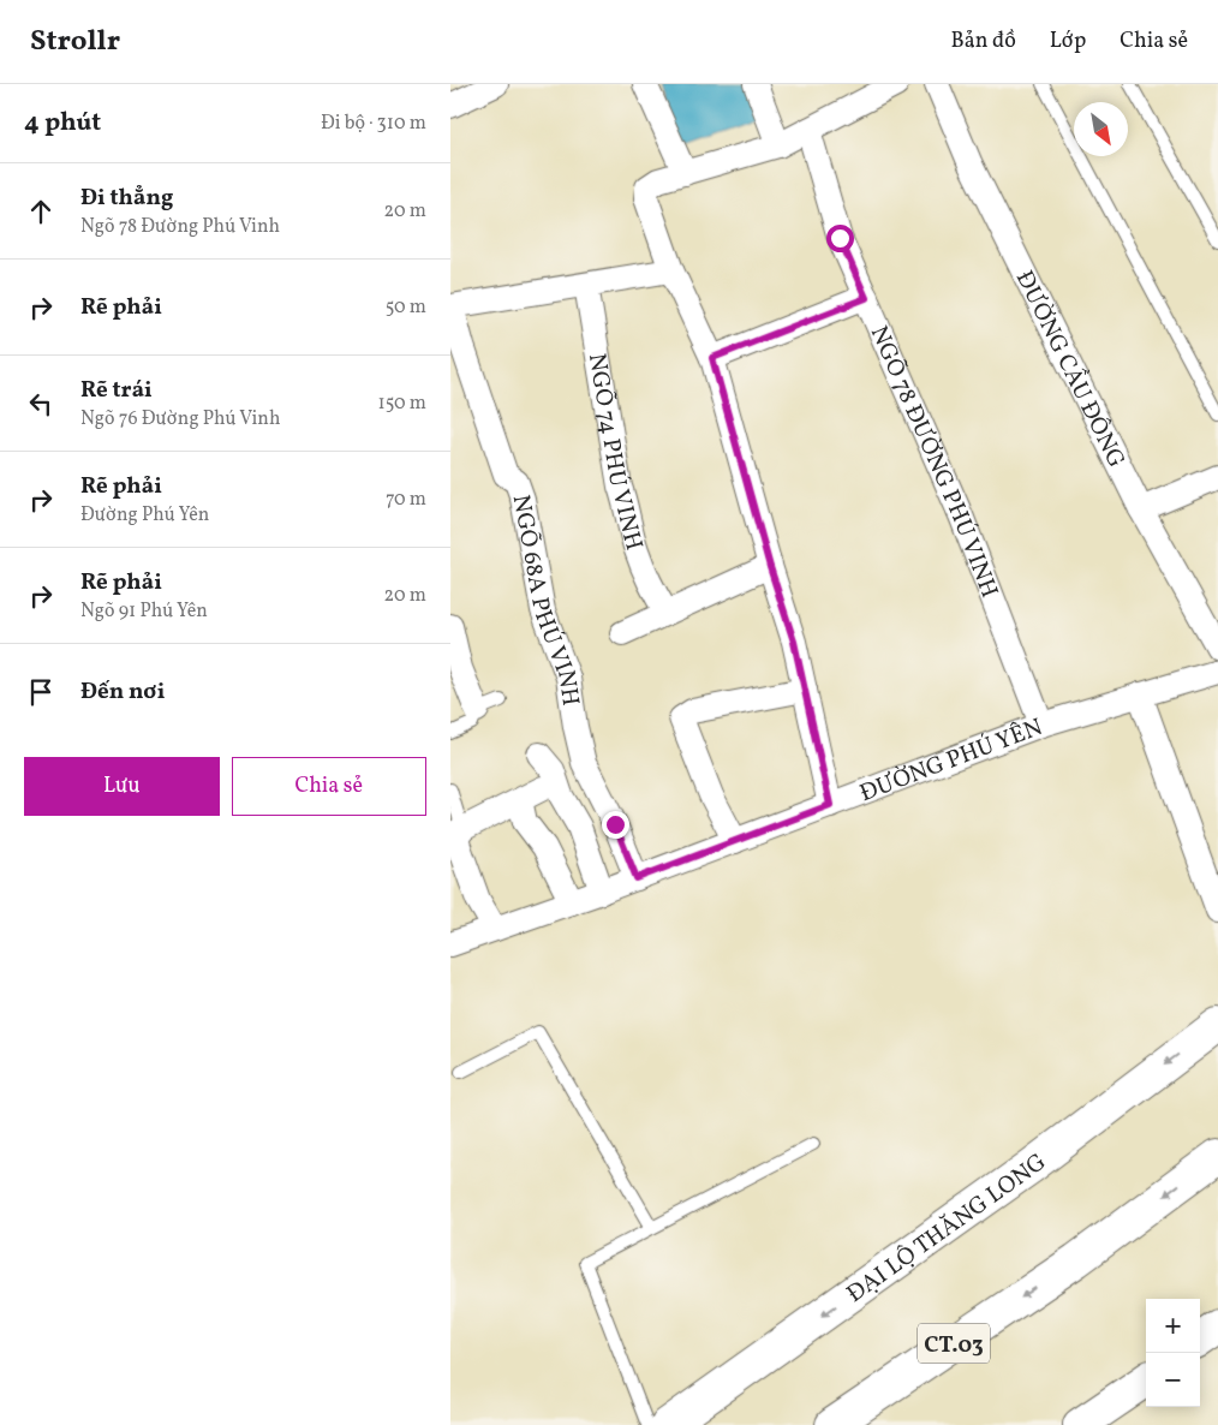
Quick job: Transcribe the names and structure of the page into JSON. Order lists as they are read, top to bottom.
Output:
{
  "streets": {
    "main road": ["ĐẠI LỘ THĂNG LONG", "CT.03"],
    "street": [
      "ĐƯỜNG CẦU ĐÔNG",
      "NGÕ 74 PHÚ VINH",
      "NGÕ 78 ĐƯỜNG PHÚ VINH",
      "NGÕ 68A PHÚ VINH",
      "ĐƯỜNG PHÚ YÊN"
    ]
  },
  "crossings": [
    ["NGÕ 78 ĐƯỜNG PHÚ VINH", "ĐƯỜNG PHÚ YÊN"],
    ["NGÕ 68A PHÚ VINH", "ĐƯỜNG PHÚ YÊN"]
  ],
  "north": "bottom right",
  "page": {
    "header": "Strollr",
    "nav": ["Bản đồ", "Lớp", "Chia sẻ"],
    "heading": ["4 phút", "Đi bộ · 310 m"],
    "list": [
      ["Đi thẳng", "Ngõ 78 Đường Phú Vinh", "20 m"],
      ["Rẽ phải", "50 m"],
      ["Rẽ trái", "Ngõ 76 Đường Phú Vinh", "150 m"],
      ["Rẽ phải", "Đường Phú Yên", "70 m"],
      ["Rẽ phải", "Ngõ 91 Phú Yên", "20 m"],
      "Đến nơi"
    ],
    "buttons": ["Lưu", "Chia sẻ"],
    "map_buttons": ["+", "−"]
  }
}
